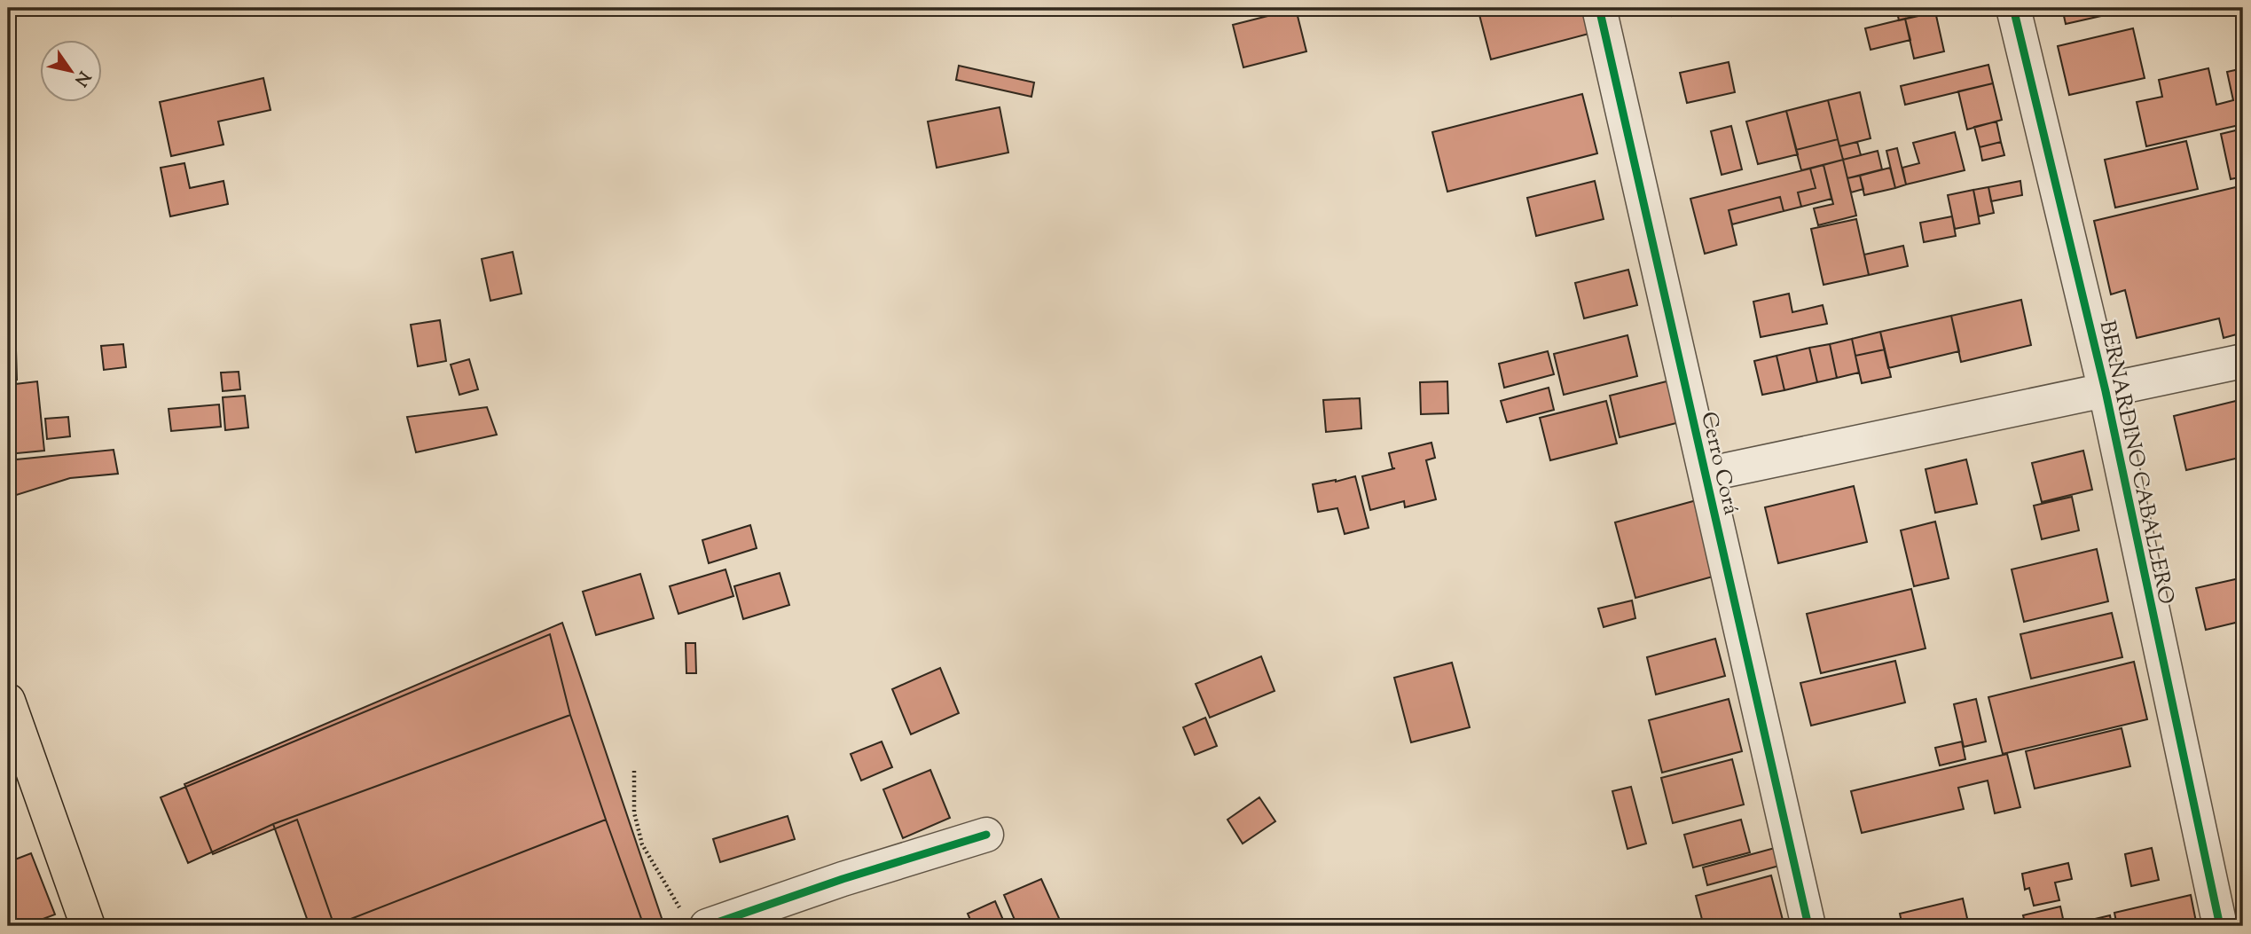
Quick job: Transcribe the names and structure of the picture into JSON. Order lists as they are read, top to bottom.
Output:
{
  "streets": {
    "street": ["BERNARDINO CABALLERO", "Cerro Corá"]
  },
  "north": "bottom right"
}
